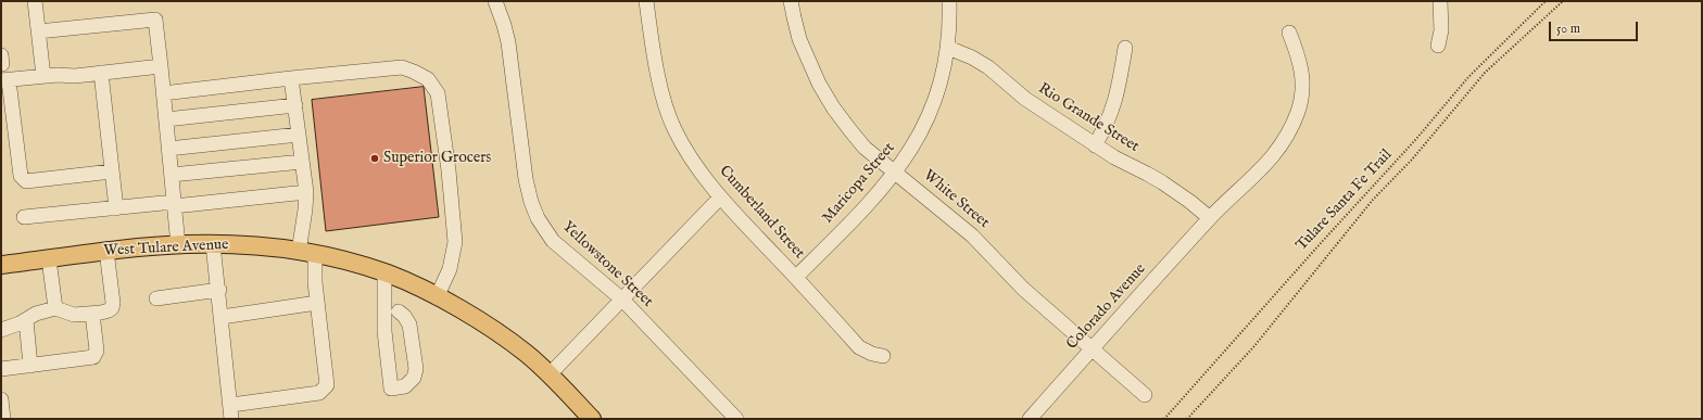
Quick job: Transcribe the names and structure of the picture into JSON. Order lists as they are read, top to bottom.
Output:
{
  "streets": {
    "main road": ["West Tulare Avenue"],
    "street": [
      "Rio Grande Street",
      "Maricopa Street",
      "White Street",
      "Cumberland Street",
      "Yellowstone Street",
      "Colorado Avenue"
    ],
    "path": ["Tulare Santa Fe Trail"]
  },
  "crossings": [
    ["Rio Grande Street", "Maricopa Street"],
    ["Rio Grande Street", "Colorado Avenue"],
    ["Maricopa Street", "White Street"],
    ["Maricopa Street", "Cumberland Street"],
    ["White Street", "Colorado Avenue"]
  ],
  "places": ["Superior Grocers"],
  "scale_bar": "50 m"
}
